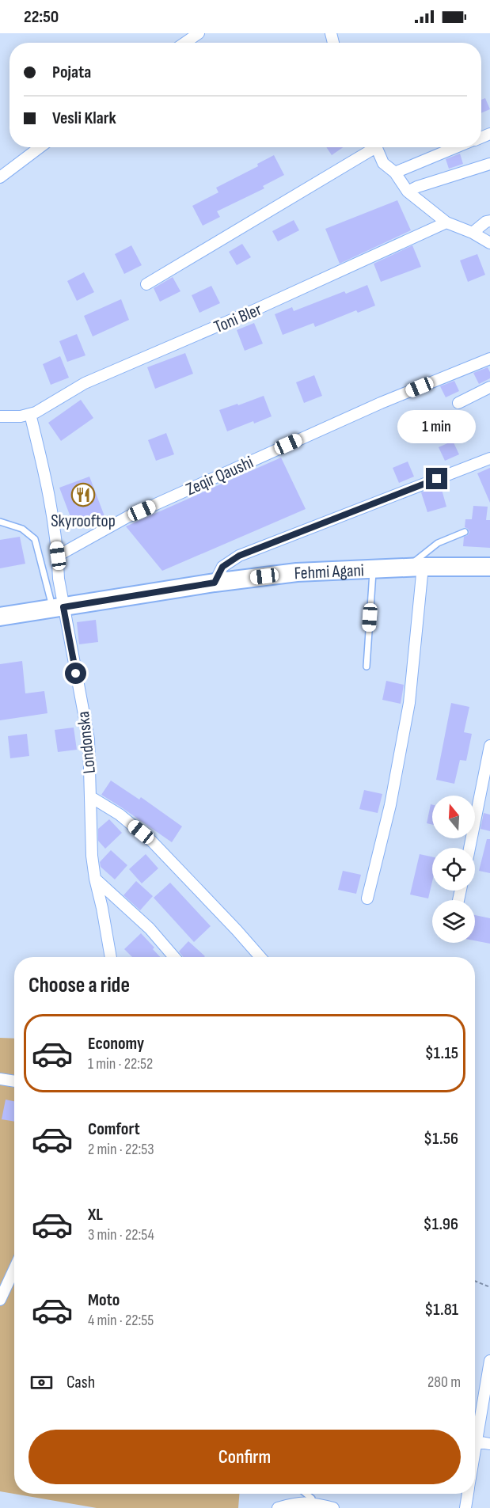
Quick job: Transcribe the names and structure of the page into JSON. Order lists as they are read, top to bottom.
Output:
{
  "streets": {
    "main road": ["Fehmi Agani"],
    "street": ["Toni Bler", "Zeqir Qaushi", "Londonska"]
  },
  "crossings": [
    ["Fehmi Agani", "Londonska"]
  ],
  "places": {
    "restaurant": ["Skyrooftop"]
  },
  "north": "top",
  "page": {
    "status": "22:50",
    "banner": ["Pojata", "Vesli Klark"],
    "bubble": "1 min",
    "heading": "Choose a ride",
    "list": [
      {
        "name": "Economy",
        "note": "1 min · 22:52",
        "value": "$1.15"
      },
      {
        "name": "Comfort",
        "note": "2 min · 22:53",
        "value": "$1.56"
      },
      {
        "name": "XL",
        "note": "3 min · 22:54",
        "value": "$1.96"
      },
      {
        "name": "Moto",
        "note": "4 min · 22:55",
        "value": "$1.81"
      }
    ],
    "pay": ["Cash", "280 m"],
    "buttons": "Confirm"
  }
}
